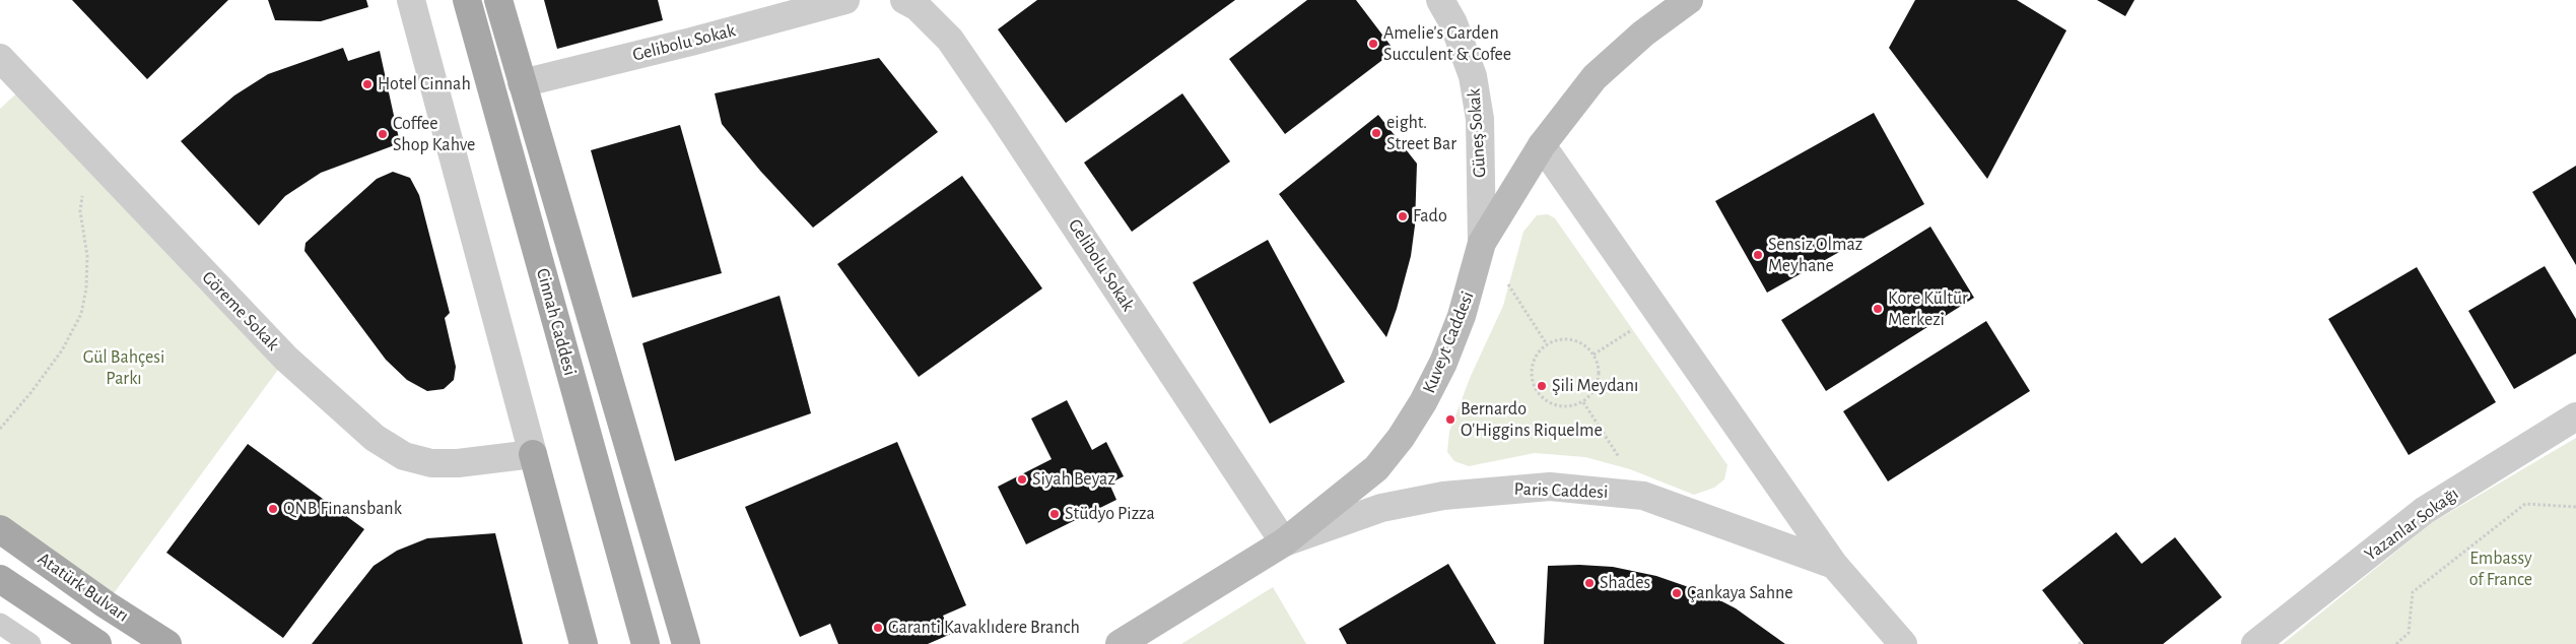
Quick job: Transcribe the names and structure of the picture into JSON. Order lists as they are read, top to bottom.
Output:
{
  "streets": {
    "main road": ["Cinnah Caddesi", "Kuveyt Caddesi", "Atatürk Bulvarı"],
    "street": [
      "Gelibolu Sokak",
      "Güneş Sokak",
      "Göreme Sokak",
      "Paris Caddesi",
      "Yazanlar Sokağı"
    ]
  },
  "crossings": [
    ["Gelibolu Sokak", "Kuveyt Caddesi"],
    ["Gelibolu Sokak", "Paris Caddesi"],
    ["Güneş Sokak", "Kuveyt Caddesi"],
    ["Kuveyt Caddesi", "Paris Caddesi"]
  ],
  "parks": ["Gül Bahçesi Parkı", "Embassy of France"],
  "places": [
    "Amelie's Garden Succulent & Cofee",
    "Hotel Cinnah",
    "eight. Street Bar",
    "Coffee Shop Kahve",
    "Fado",
    "Sensiz Olmaz Meyhane",
    "Kore Kültür Merkezi",
    "Şili Meydanı",
    "Bernardo O'Higgins Riquelme",
    "Siyah Beyaz",
    "QNB Finansbank",
    "Stüdyo Pizza",
    "Shades",
    "Çankaya Sahne",
    "Garanti Kavaklıdere Branch"
  ]
}
